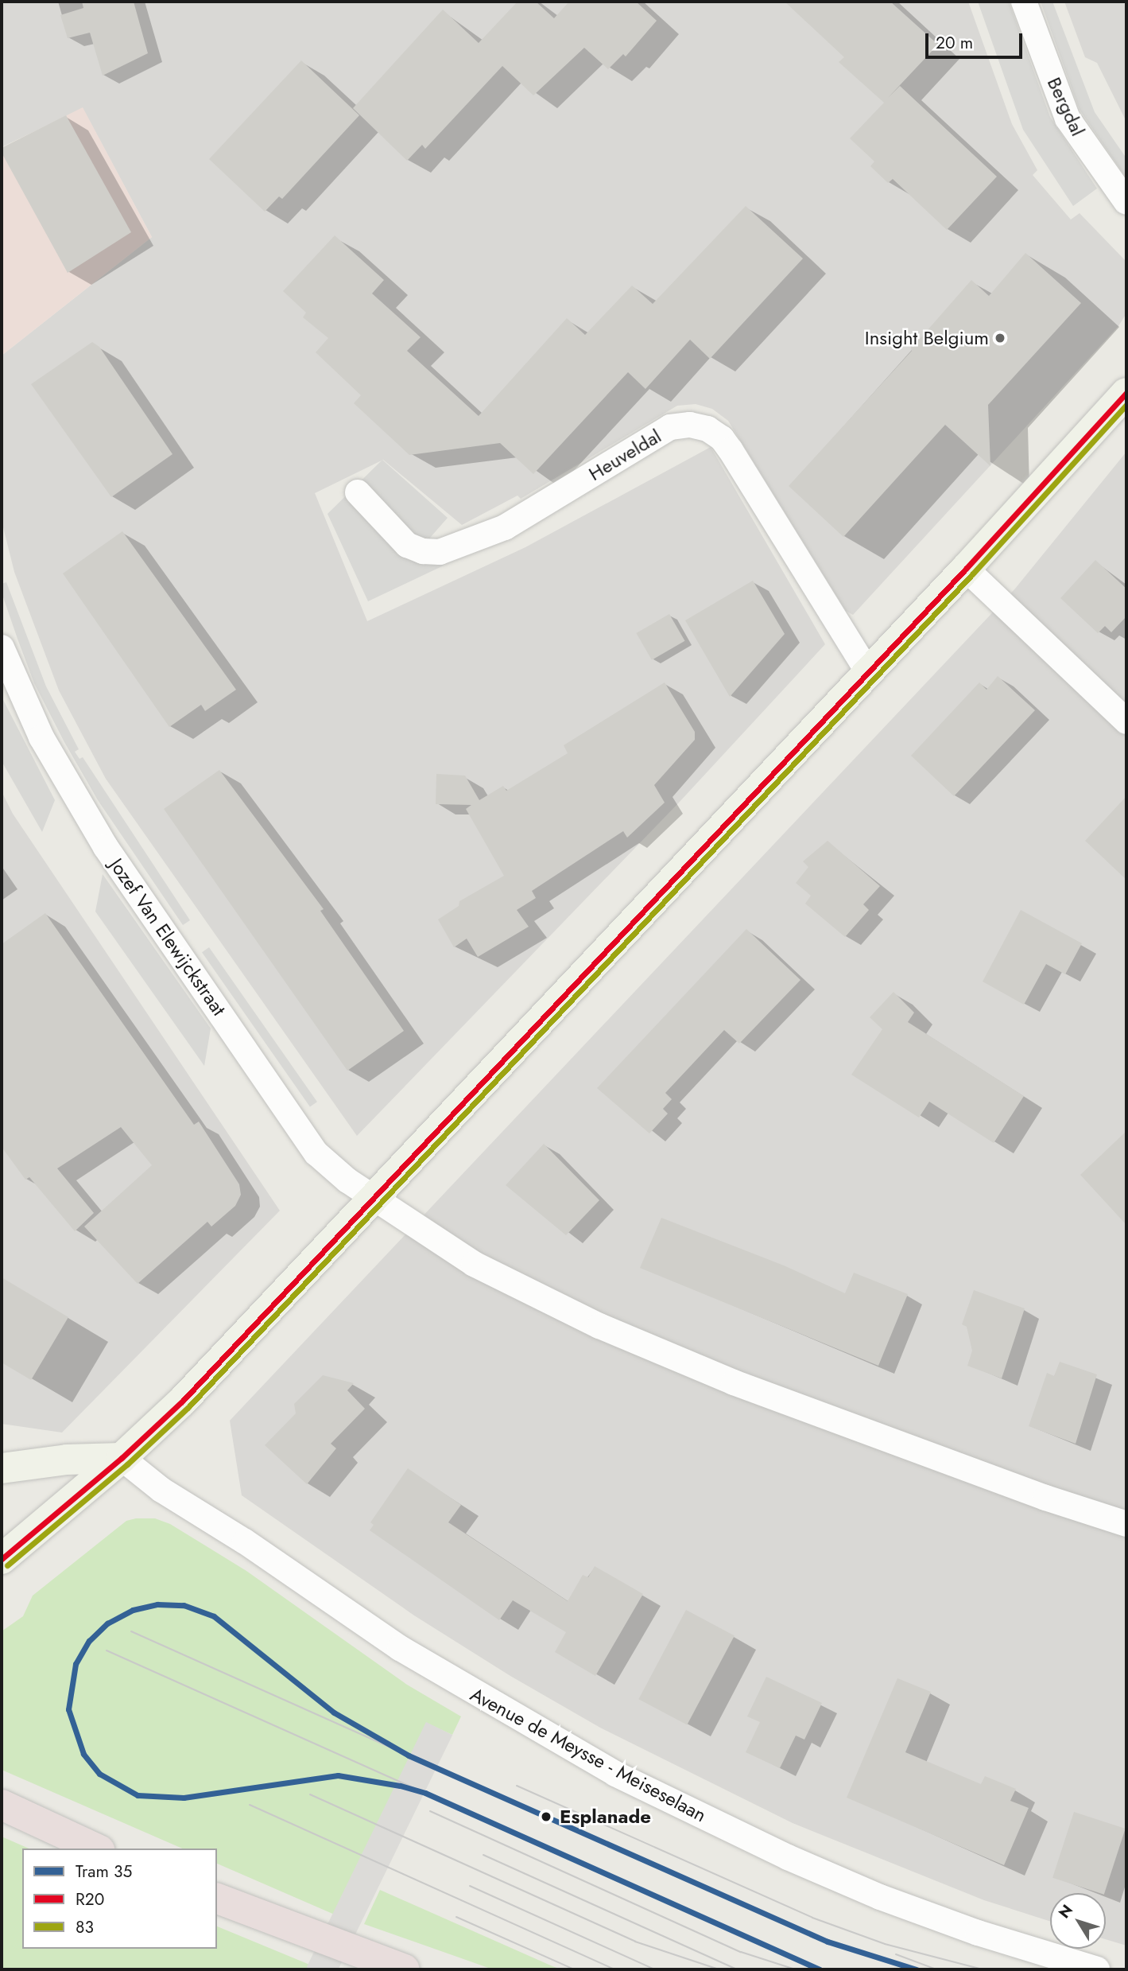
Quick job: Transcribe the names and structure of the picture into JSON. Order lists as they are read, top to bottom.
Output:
{
  "streets": {
    "street": [
      "Bergdal",
      "Heuveldal",
      "Jozef Van Elewijckstraat",
      "Avenue de Meysse - Meiseselaan"
    ]
  },
  "places": ["Insight Belgium", "Esplanade"],
  "lines": ["transit line R20", "transit line 83", "tram line 35"],
  "legend": ["Tram 35", "R20", "83"],
  "scale_bar": "20 m",
  "north": "top left"
}
